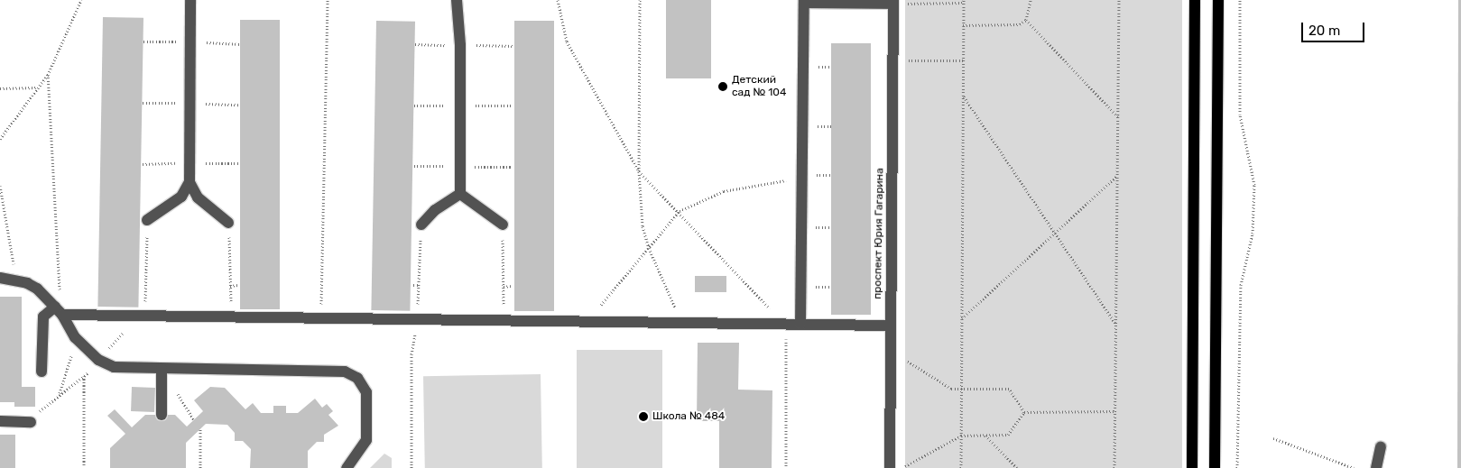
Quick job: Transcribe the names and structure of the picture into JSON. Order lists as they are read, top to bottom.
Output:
{
  "streets": {
    "street": ["проспект Юрия Гагарина"]
  },
  "places": ["Детский сад № 104", "Школа № 484"],
  "scale_bar": "20 m"
}
